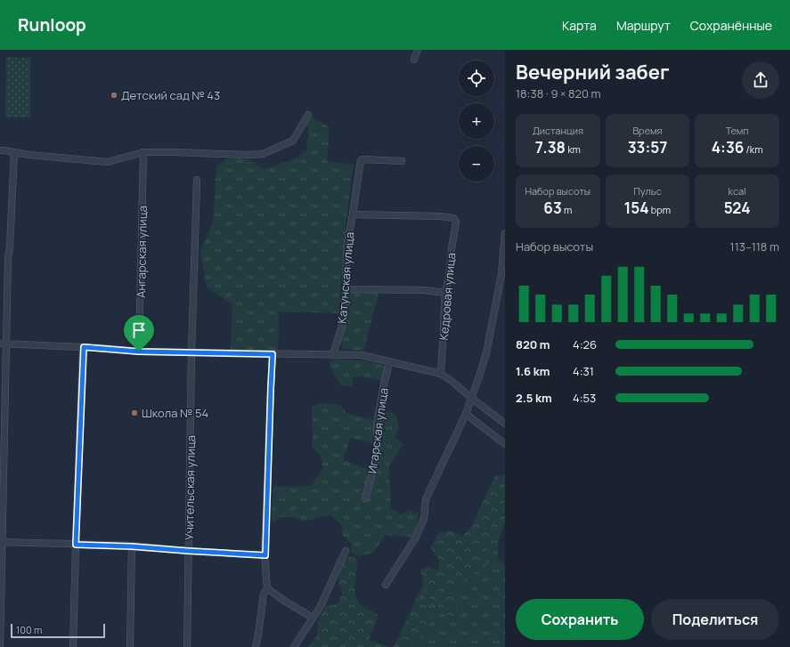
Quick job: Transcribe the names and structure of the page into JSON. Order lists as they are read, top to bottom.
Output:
{
  "streets": {
    "street": [
      "Ангарская улица",
      "Катунская улица",
      "Кедровая улица",
      "Игарская улица",
      "Учительская улица"
    ]
  },
  "crossings": [
    ["Катунская улица", "Кедровая улица"]
  ],
  "places": ["Детский сад № 43", "Школа № 54"],
  "scale_bar": "100 m",
  "page": {
    "header": "Runloop",
    "nav": ["Карта", "Маршрут", "Сохранённые"],
    "heading": ["Вечерний забег", "18:38 · 9 × 820 m"],
    "map_buttons": ["+", "−"],
    "stats": [
      ["Дистанция", "7.38 km"],
      ["Время", "33:57"],
      ["Темп", "4:36 /km"],
      ["Набор высоты", "63 m"],
      ["Пульс", "154 bpm"],
      ["kcal", "524"]
    ],
    "chart": ["Набор высоты", "113–118 m"],
    "list": [
      {
        "name": "820 m",
        "note": "4:26"
      },
      {
        "name": "1.6 km",
        "note": "4:31"
      },
      {
        "name": "2.5 km",
        "note": "4:53"
      }
    ],
    "buttons": ["Сохранить", "Поделиться"],
    "scale": "100 m"
  }
}
